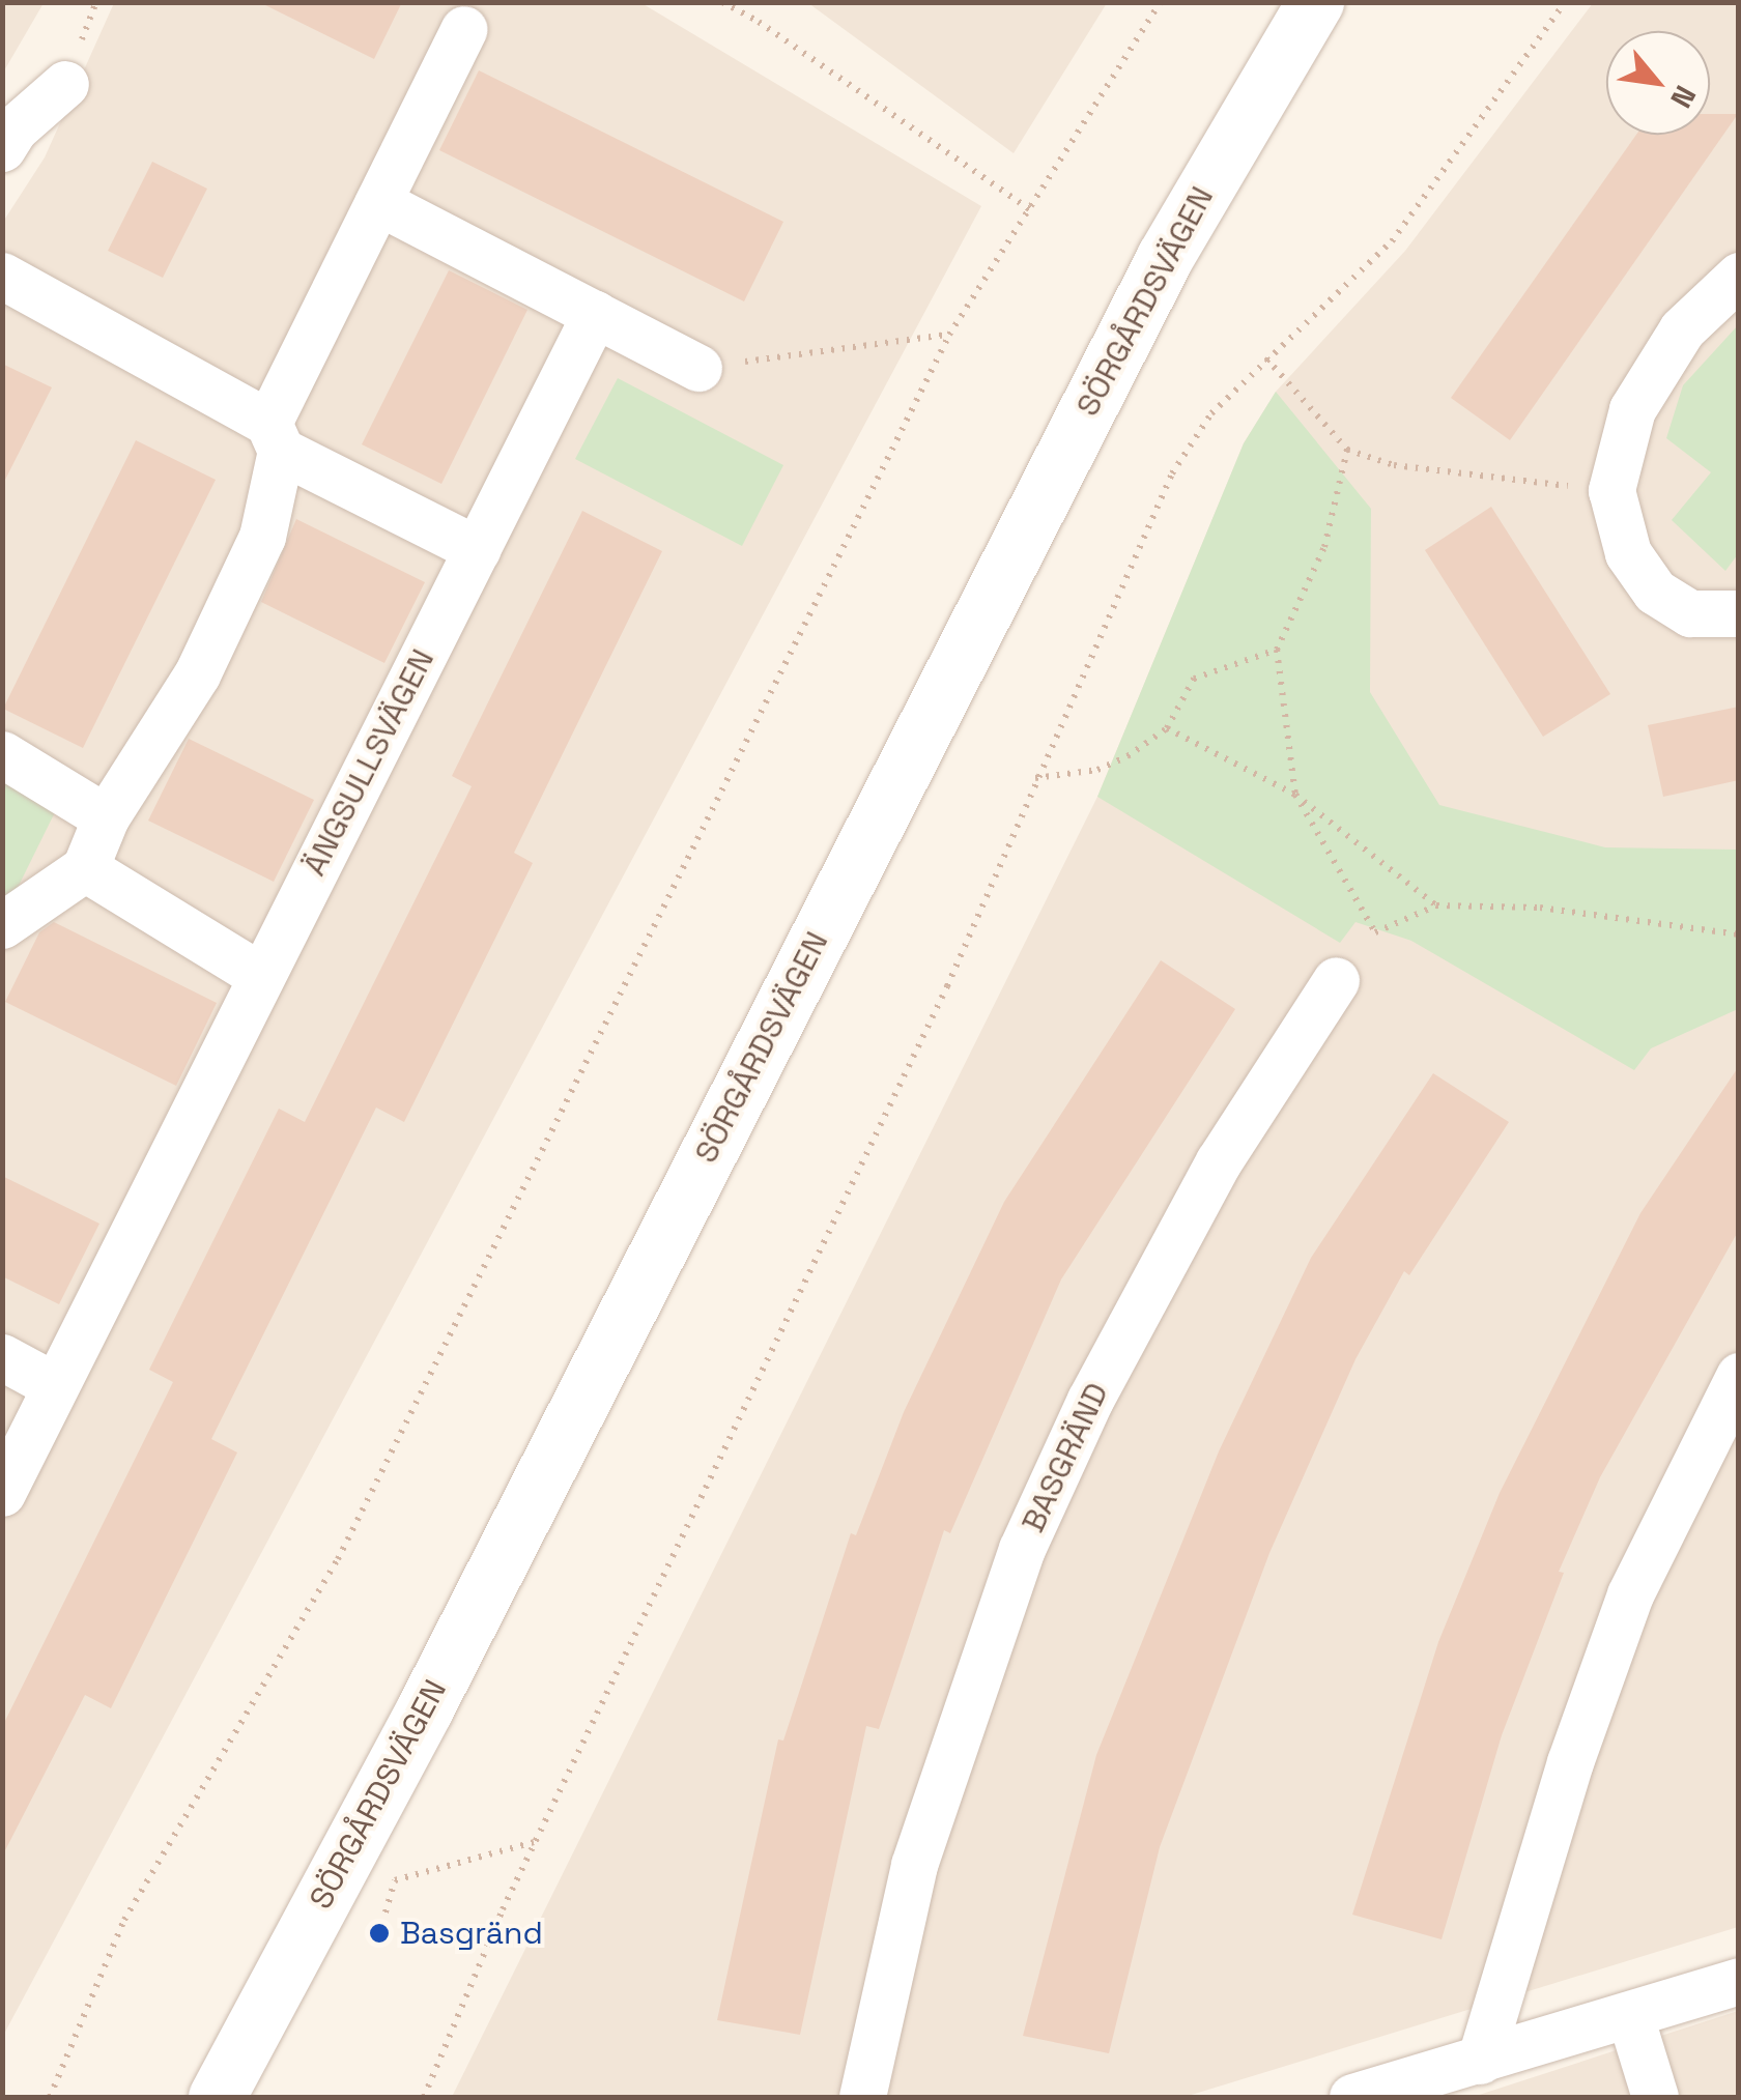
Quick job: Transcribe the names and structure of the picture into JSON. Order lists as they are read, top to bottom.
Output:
{
  "streets": {
    "street": ["SÖRGÅRDSVÄGEN", "ÄNGSULLSVÄGEN", "BASGRÄND"]
  },
  "places": ["Basgränd"],
  "north": "bottom right"
}
